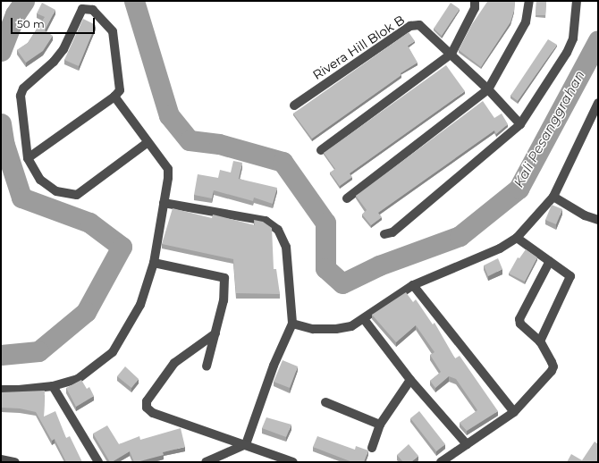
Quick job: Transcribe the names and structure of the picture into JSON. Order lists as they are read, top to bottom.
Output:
{
  "streets": {
    "street": ["Rivera Hill Blok B"]
  },
  "water": ["Kali Pesanggrahan"],
  "scale_bar": "50 m"
}
